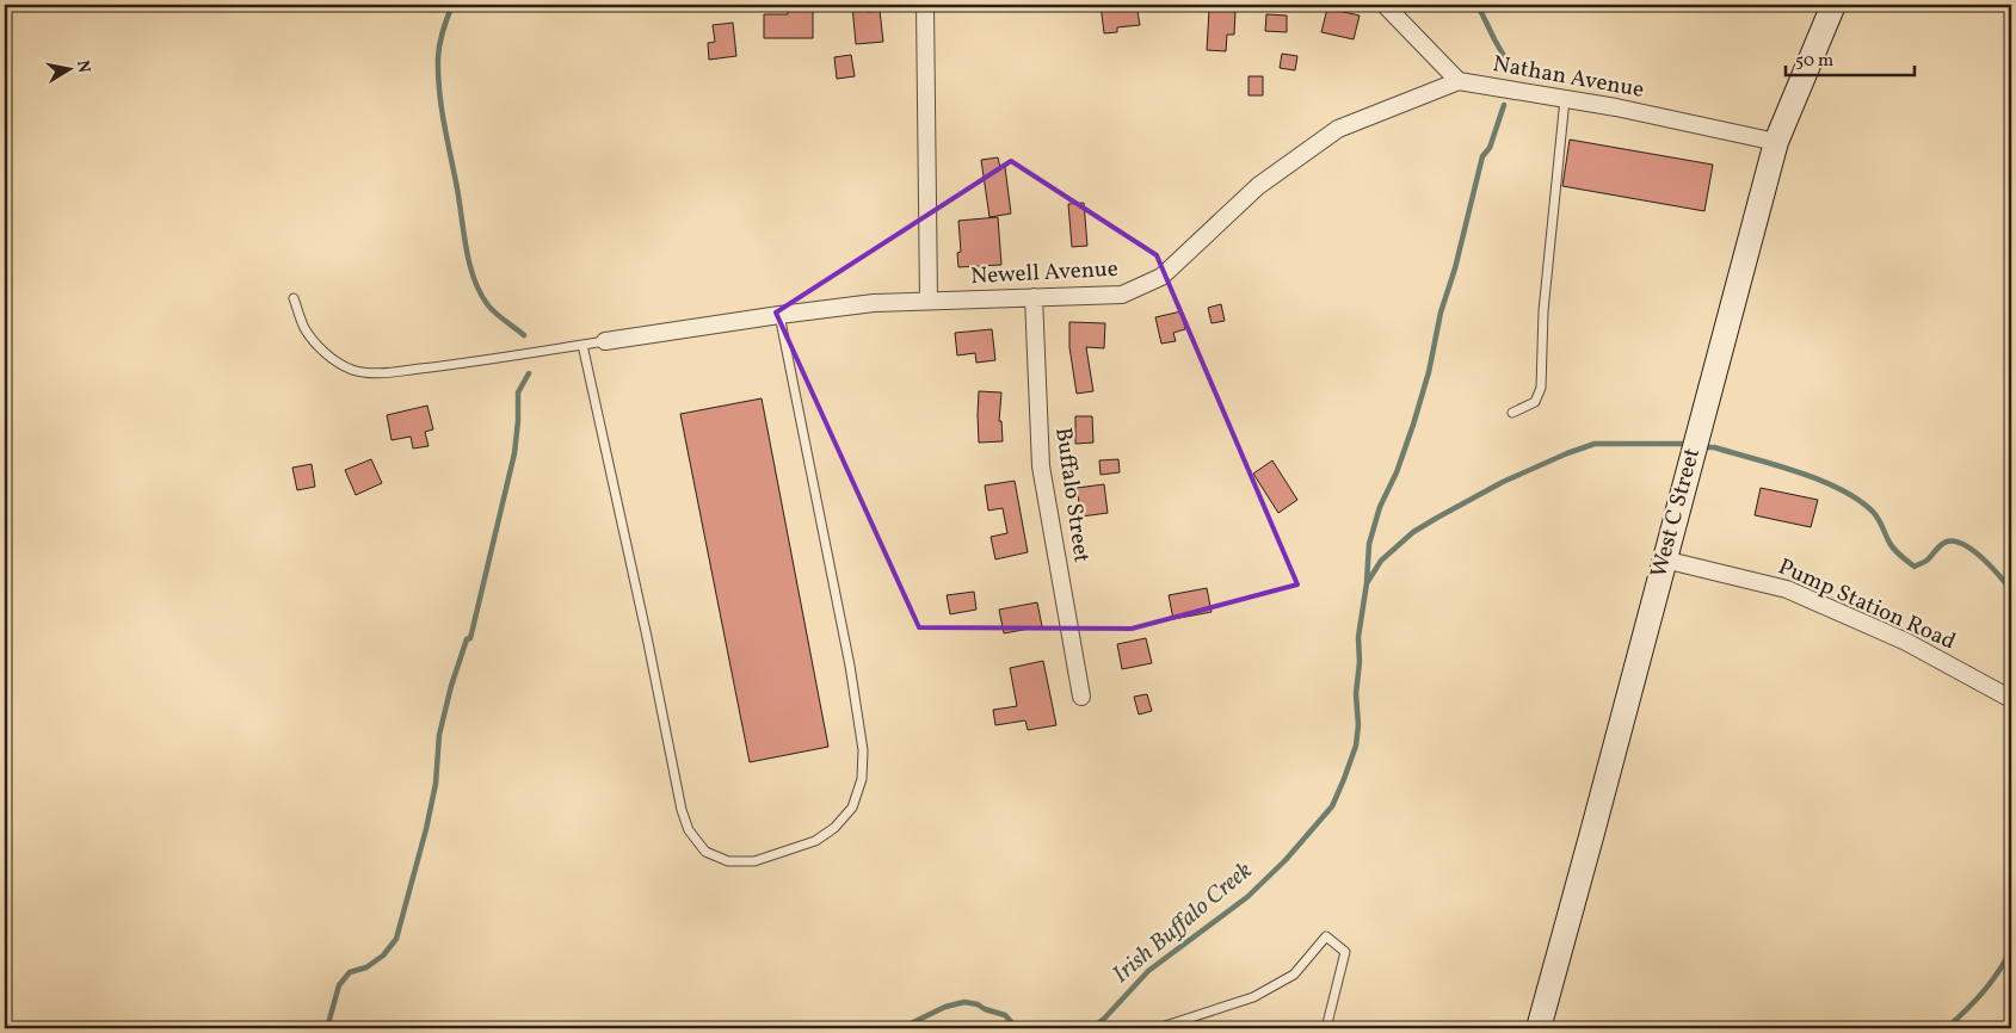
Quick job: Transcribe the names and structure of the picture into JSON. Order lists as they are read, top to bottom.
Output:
{
  "streets": {
    "main road": ["West C Street"],
    "street": [
      "Nathan Avenue",
      "Newell Avenue",
      "Buffalo Street",
      "Pump Station Road"
    ]
  },
  "crossings": [
    ["Nathan Avenue", "Newell Avenue"],
    ["Nathan Avenue", "West C Street"],
    ["Newell Avenue", "Buffalo Street"],
    ["West C Street", "Pump Station Road"]
  ],
  "water": ["Irish Buffalo Creek"],
  "scale_bar": "50 m",
  "north": "right"
}
